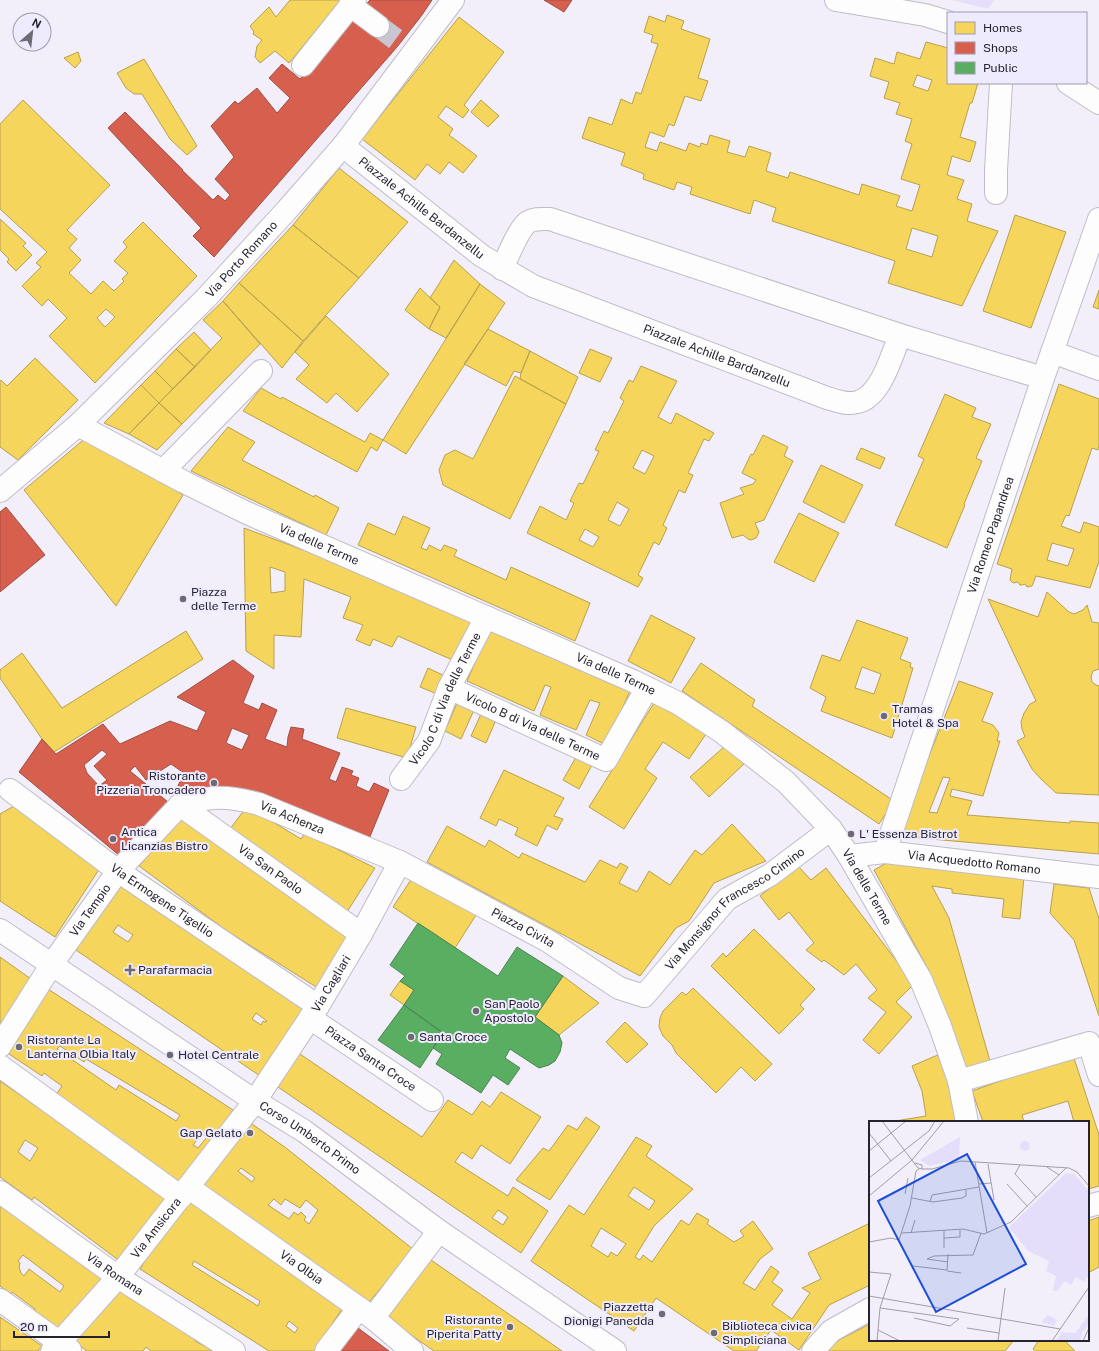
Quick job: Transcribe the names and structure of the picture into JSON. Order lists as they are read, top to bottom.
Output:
{
  "streets": {
    "street": [
      "Piazzale Achille Bardanzellu",
      "Via Porto Romano",
      "Via Romeo Papandrea",
      "Via delle Terme",
      "Vicolo C di Via delle Terme",
      "Vicolo B di Via delle Terme",
      "Via Achenza",
      "Via Acquedotto Romano",
      "Via San Paolo",
      "Via Ermogene Tigellio",
      "Via Tempio",
      "Via Monsignor Francesco Cimino",
      "Piazza Civita",
      "Via Cagliari",
      "Piazza Santa Croce",
      "Corso Umberto Primo",
      "Via Amsicora",
      "Via Olbia",
      "Via Romana"
    ]
  },
  "crossings": [
    ["Piazzale Achille Bardanzellu", "Via Porto Romano"],
    ["Via Porto Romano", "Via delle Terme"],
    ["Via Romeo Papandrea", "Via Acquedotto Romano"],
    ["Via delle Terme", "Vicolo C di Via delle Terme"],
    ["Via delle Terme", "Vicolo B di Via delle Terme"],
    ["Via delle Terme", "Via Acquedotto Romano"],
    ["Via delle Terme", "Via Monsignor Francesco Cimino"],
    ["Vicolo C di Via delle Terme", "Vicolo B di Via delle Terme"],
    ["Via Achenza", "Via San Paolo"],
    ["Via Achenza", "Via Tempio"],
    ["Via Achenza", "Piazza Civita"],
    ["Via Achenza", "Via Cagliari"],
    ["Via San Paolo", "Via Tempio"],
    ["Via San Paolo", "Via Cagliari"],
    ["Via Ermogene Tigellio", "Via Tempio"],
    ["Via Ermogene Tigellio", "Via Cagliari"],
    ["Via Ermogene Tigellio", "Piazza Santa Croce"],
    ["Via Tempio", "Corso Umberto Primo"],
    ["Via Monsignor Francesco Cimino", "Piazza Civita"],
    ["Piazza Civita", "Via Cagliari"],
    ["Via Cagliari", "Piazza Santa Croce"],
    ["Via Cagliari", "Corso Umberto Primo"],
    ["Via Cagliari", "Via Amsicora"],
    ["Corso Umberto Primo", "Via Amsicora"],
    ["Via Amsicora", "Via Olbia"],
    ["Via Amsicora", "Via Romana"]
  ],
  "places": {
    "other": [
      "Piazza delle Terme",
      "Tramas Hotel & Spa",
      "Ristorante Pizzeria Troncadero",
      "L' Essenza Bistrot",
      "Antica Licanzias Bistro",
      "San Paolo Apostolo",
      "Santa Croce",
      "Ristorante La Lanterna Olbia Italy",
      "Hotel Centrale",
      "Gap Gelato",
      "Piazzetta Dionigi Panedda",
      "Ristorante Piperita Patty",
      "Biblioteca civica Simpliciana"
    ],
    "health": ["Parafarmacia"]
  },
  "legend": ["Homes", "Shops", "Public"],
  "scale_bar": "20 m",
  "north": "top right"
}
